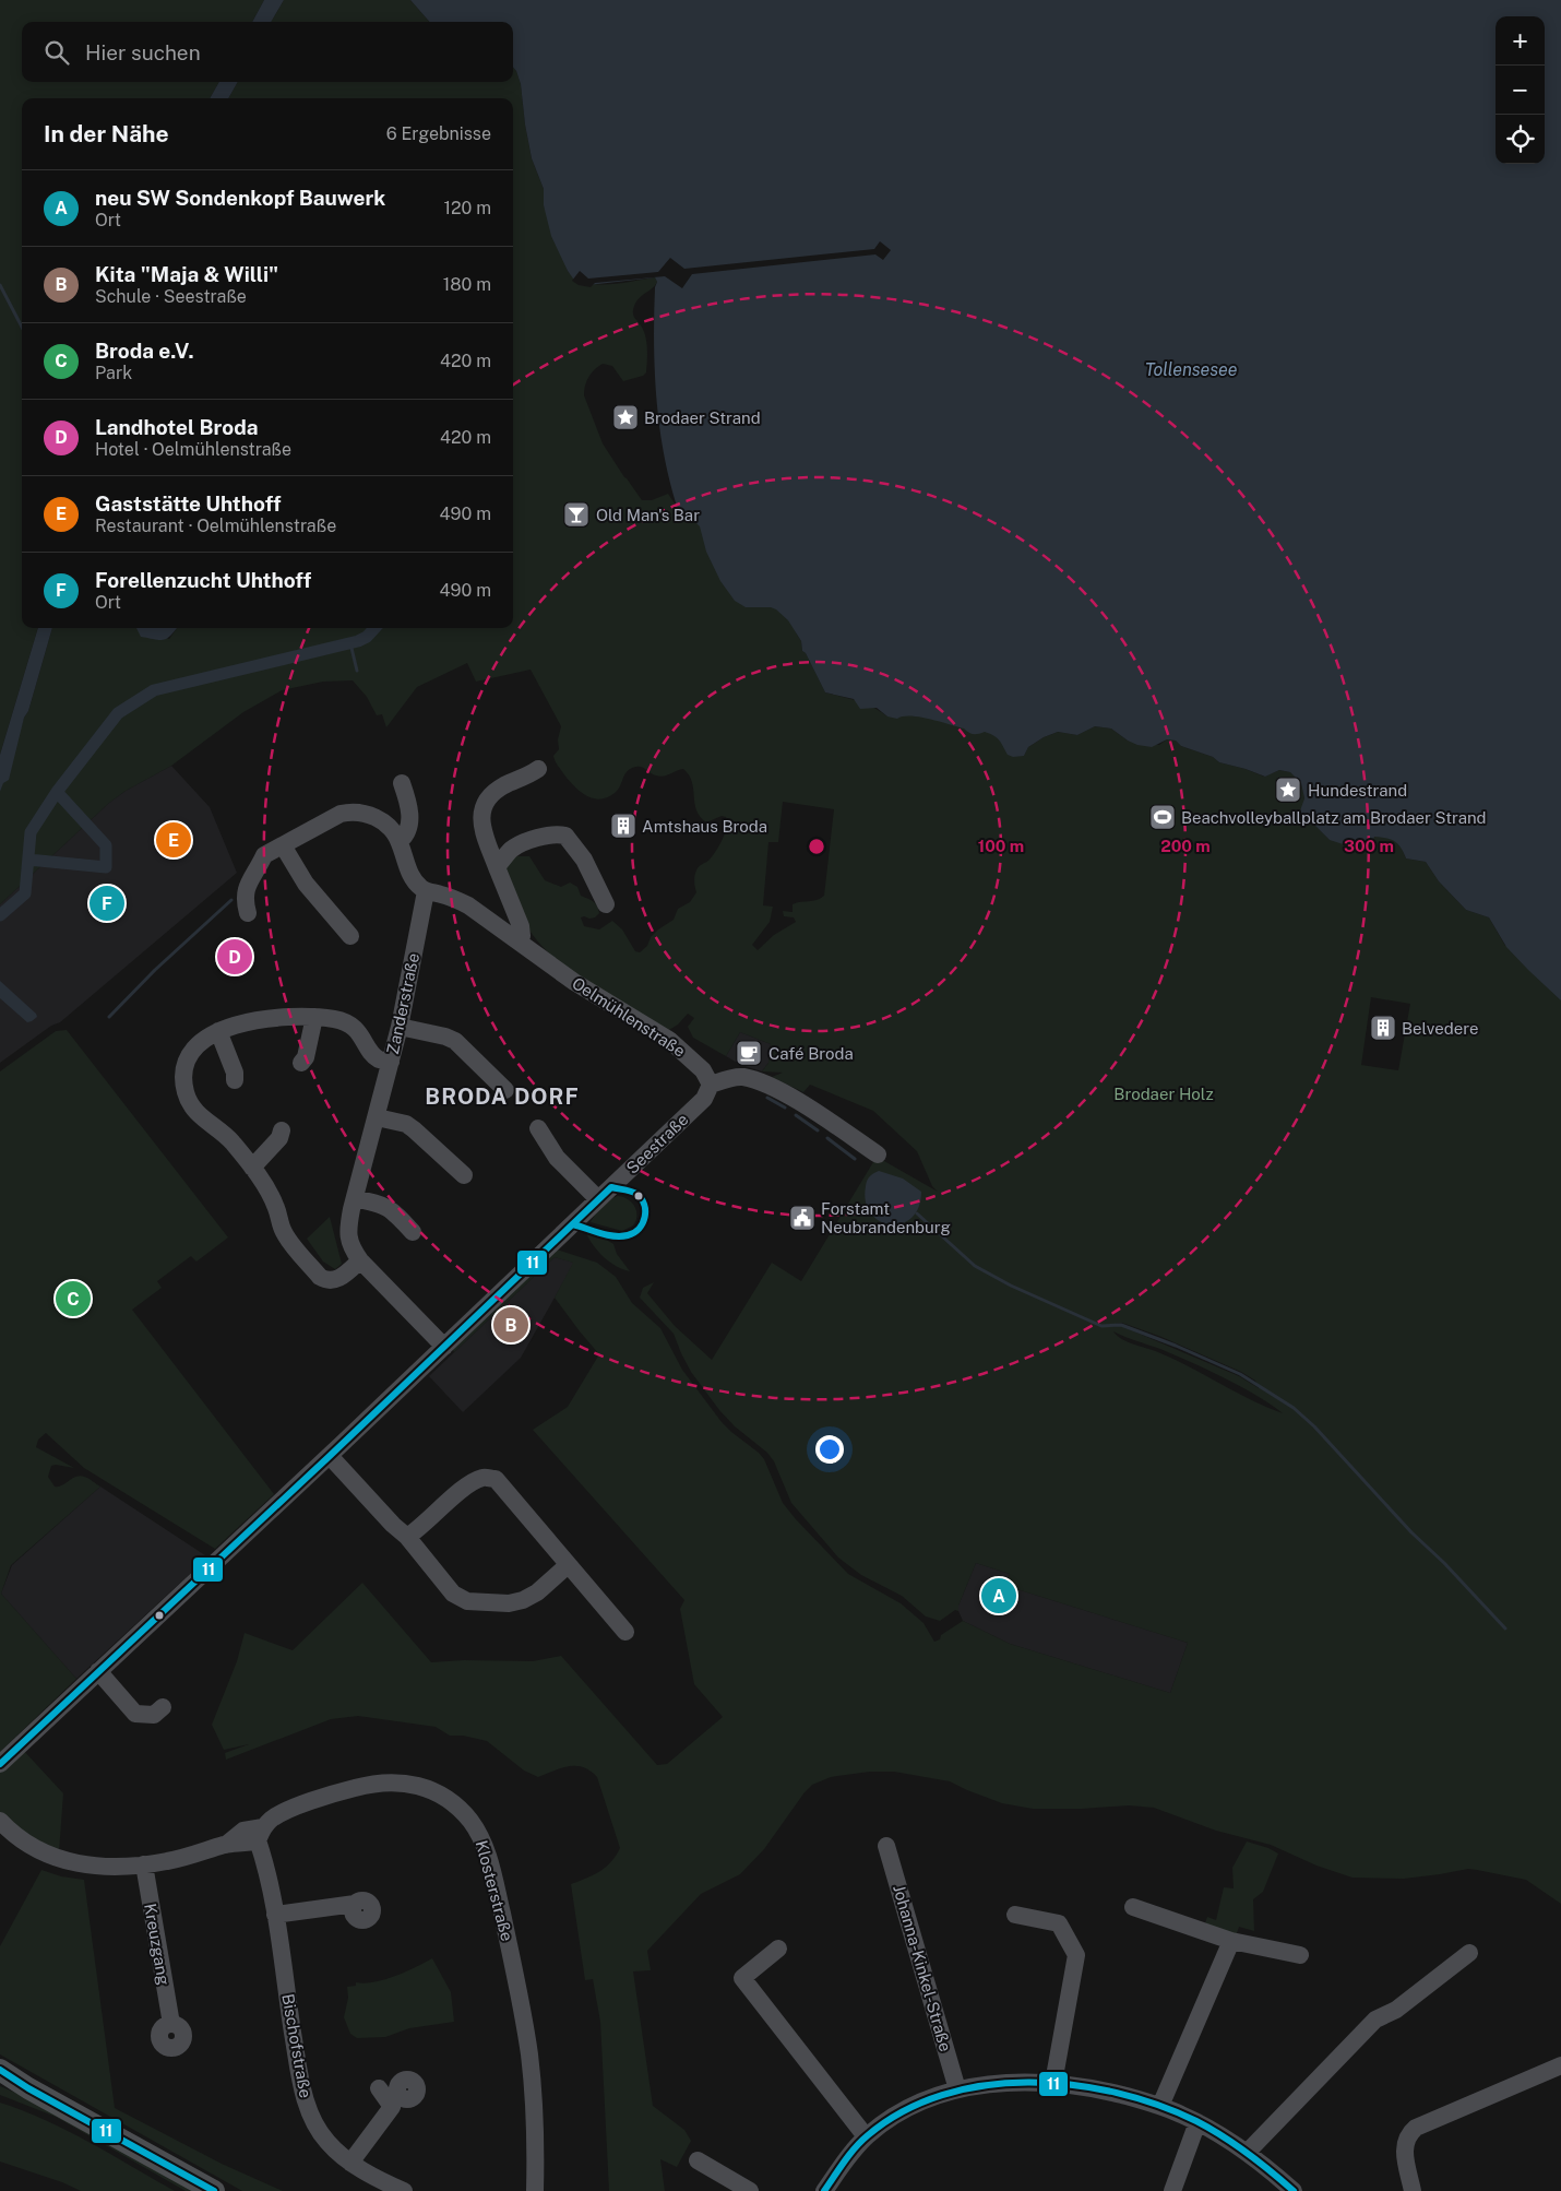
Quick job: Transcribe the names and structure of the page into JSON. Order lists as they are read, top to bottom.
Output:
{
  "streets": {
    "street": [
      "Zanderstraße",
      "Oelmühlenstraße",
      "Seestraße",
      "Klosterstraße",
      "Kreuzgang",
      "Johanna-Kinkel-Straße",
      "Bischofstraße"
    ]
  },
  "crossings": [
    ["Zanderstraße", "Oelmühlenstraße"],
    ["Zanderstraße", "Seestraße"],
    ["Oelmühlenstraße", "Seestraße"],
    ["Klosterstraße", "Kreuzgang"],
    ["Klosterstraße", "Bischofstraße"]
  ],
  "districts": ["BRODA DORF"],
  "water": ["Tollensesee"],
  "parks": ["Brodaer Holz"],
  "places": {
    "place": ["Brodaer Strand", "Hundestrand"],
    "bar": ["Old Man's Bar"],
    "sports": ["Beachvolleyballplatz am Brodaer Strand"],
    "building": ["Amtshaus Broda", "Belvedere"],
    "cafe": ["Café Broda"],
    "public building": ["Forstamt Neubrandenburg"]
  },
  "lines": ["transit line 11"],
  "page": {
    "map_buttons": ["+", "−"],
    "search": "Hier suchen",
    "heading": ["In der Nähe", "6 Ergebnisse"],
    "list": [
      {
        "mark": "A",
        "name": "neu SW Sondenkopf Bauwerk",
        "note": "Ort",
        "value": "120 m"
      },
      {
        "mark": "B",
        "name": "Kita \"Maja & Willi\"",
        "note": "Schule · Seestraße",
        "value": "180 m"
      },
      {
        "mark": "C",
        "name": "Broda e.V.",
        "note": "Park",
        "value": "420 m"
      },
      {
        "mark": "D",
        "name": "Landhotel Broda",
        "note": "Hotel · Oelmühlenstraße",
        "value": "420 m"
      },
      {
        "mark": "E",
        "name": "Gaststätte Uhthoff",
        "note": "Restaurant · Oelmühlenstraße",
        "value": "490 m"
      },
      {
        "mark": "F",
        "name": "Forellenzucht Uhthoff",
        "note": "Ort",
        "value": "490 m"
      }
    ],
    "pins": [
      "E",
      "F",
      "D",
      "C",
      "B",
      "A"
    ]
  },
  "rings": ["100 m", "200 m", "300 m"]
}
